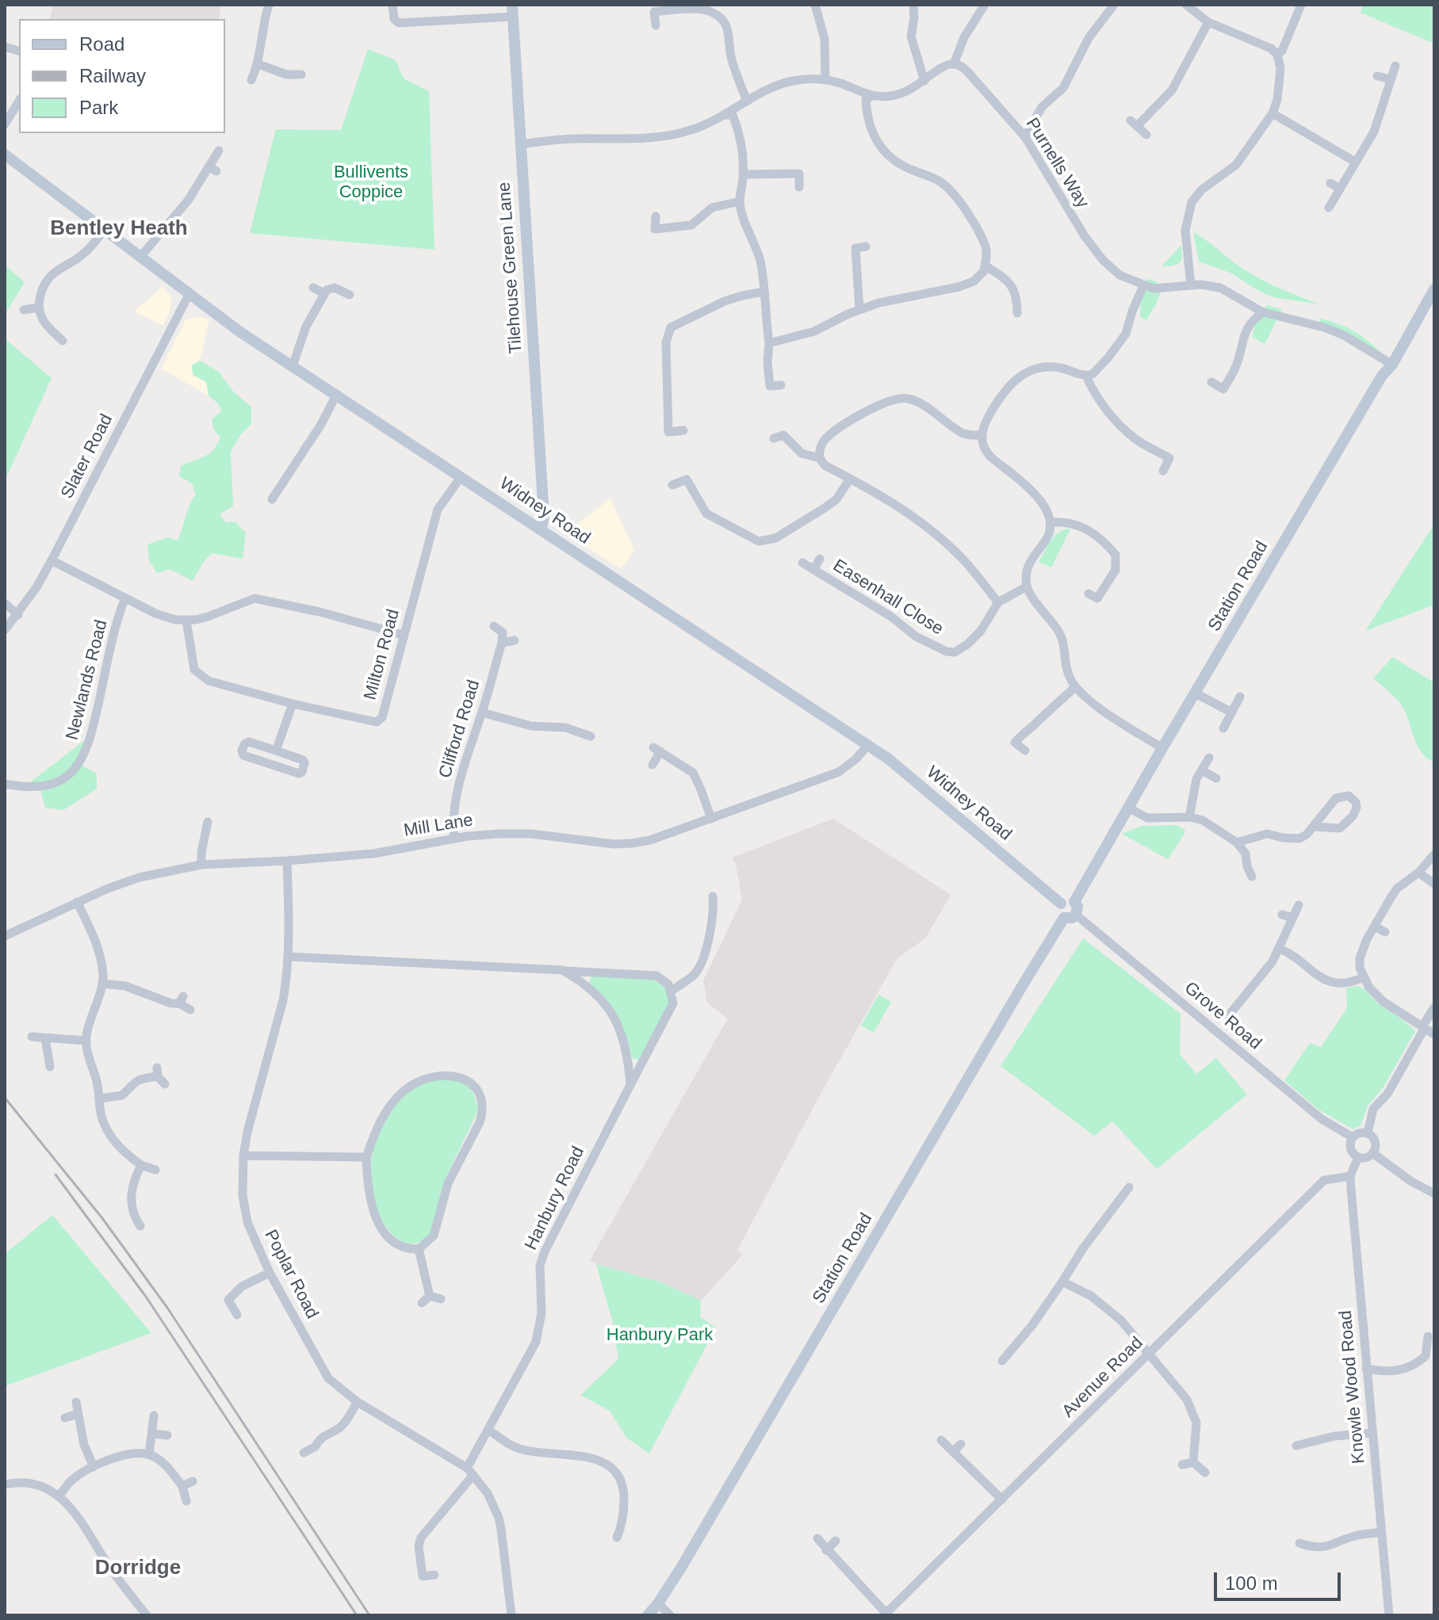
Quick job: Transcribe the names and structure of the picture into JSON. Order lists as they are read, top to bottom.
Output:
{
  "streets": {
    "street": [
      "Purnells Way",
      "Tilehouse Green Lane",
      "Slater Road",
      "Widney Road",
      "Station Road",
      "Easenhall Close",
      "Milton Road",
      "Newlands Road",
      "Clifford Road",
      "Mill Lane",
      "Grove Road",
      "Hanbury Road",
      "Poplar Road",
      "Avenue Road",
      "Knowle Wood Road"
    ]
  },
  "crossings": [
    ["Purnells Way", "Station Road"],
    ["Tilehouse Green Lane", "Widney Road"],
    ["Slater Road", "Widney Road"],
    ["Widney Road", "Station Road"],
    ["Widney Road", "Milton Road"],
    ["Widney Road", "Mill Lane"],
    ["Widney Road", "Grove Road"],
    ["Station Road", "Grove Road"],
    ["Clifford Road", "Mill Lane"],
    ["Mill Lane", "Poplar Road"],
    ["Grove Road", "Knowle Wood Road"],
    ["Hanbury Road", "Poplar Road"],
    ["Avenue Road", "Knowle Wood Road"]
  ],
  "districts": ["Bentley Heath", "Dorridge"],
  "parks": ["Bullivents Coppice", "Hanbury Park"],
  "legend": ["Road", "Railway", "Park"],
  "scale_bar": "100 m"
}
